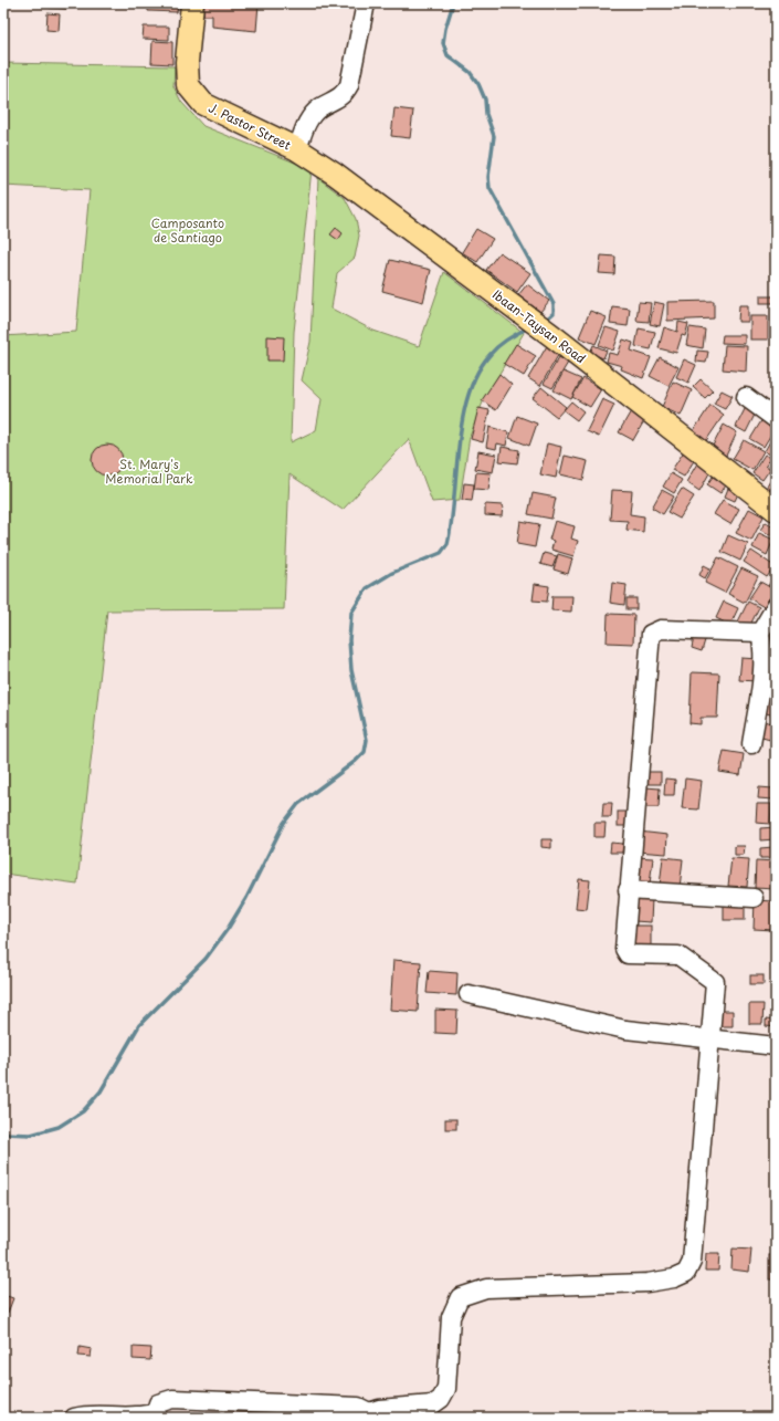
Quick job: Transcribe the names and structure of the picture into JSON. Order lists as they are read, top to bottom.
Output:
{
  "streets": {
    "main road": ["J. Pastor Street", "Ibaan-Taysan Road"]
  },
  "crossings": [
    ["J. Pastor Street", "Ibaan-Taysan Road"]
  ],
  "parks": ["Camposanto de Santiago", "St. Mary's Memorial Park"]
}
